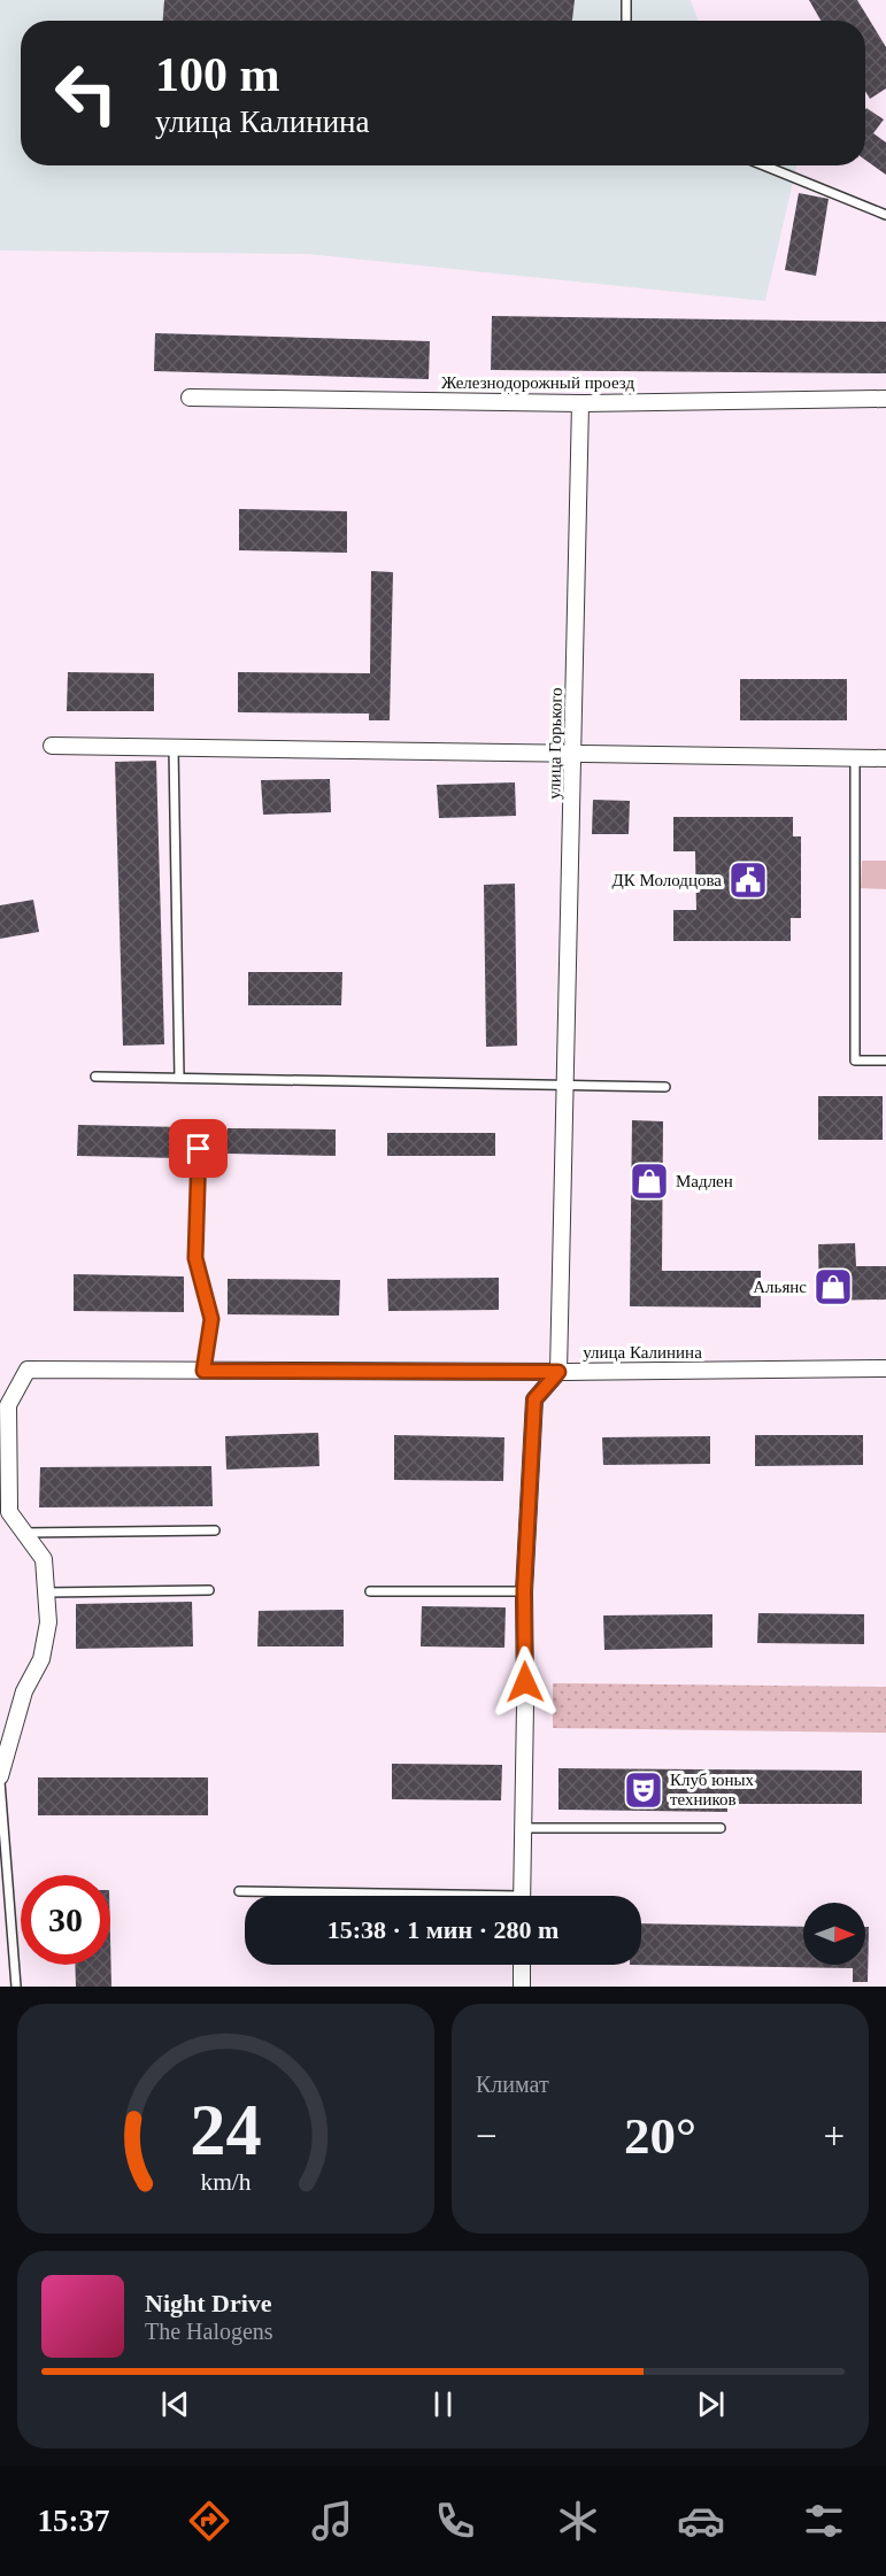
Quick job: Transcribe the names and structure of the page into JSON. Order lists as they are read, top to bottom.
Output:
{
  "streets": {
    "street": ["Железнодорожный проезд", "улица Горького", "улица Калинина"]
  },
  "crossings": [
    ["Железнодорожный проезд", "улица Горького"],
    ["улица Горького", "улица Калинина"]
  ],
  "places": {
    "public building": ["ДК Молодцова"],
    "shop": ["Мадлен", "Альянс"],
    "theatre": ["Клуб юных техников"]
  },
  "north": "right",
  "page": {
    "turn": ["100 m", "улица Калинина"],
    "limit": "30",
    "trip": "15:38 · 1 мин · 280 m",
    "tile": "Климат",
    "heat": ["−", "20°", "+"],
    "song": ["Night Drive", "The Halogens"],
    "tabs": "15:37",
    "gauge": ["24", "km/h"]
  }
}
